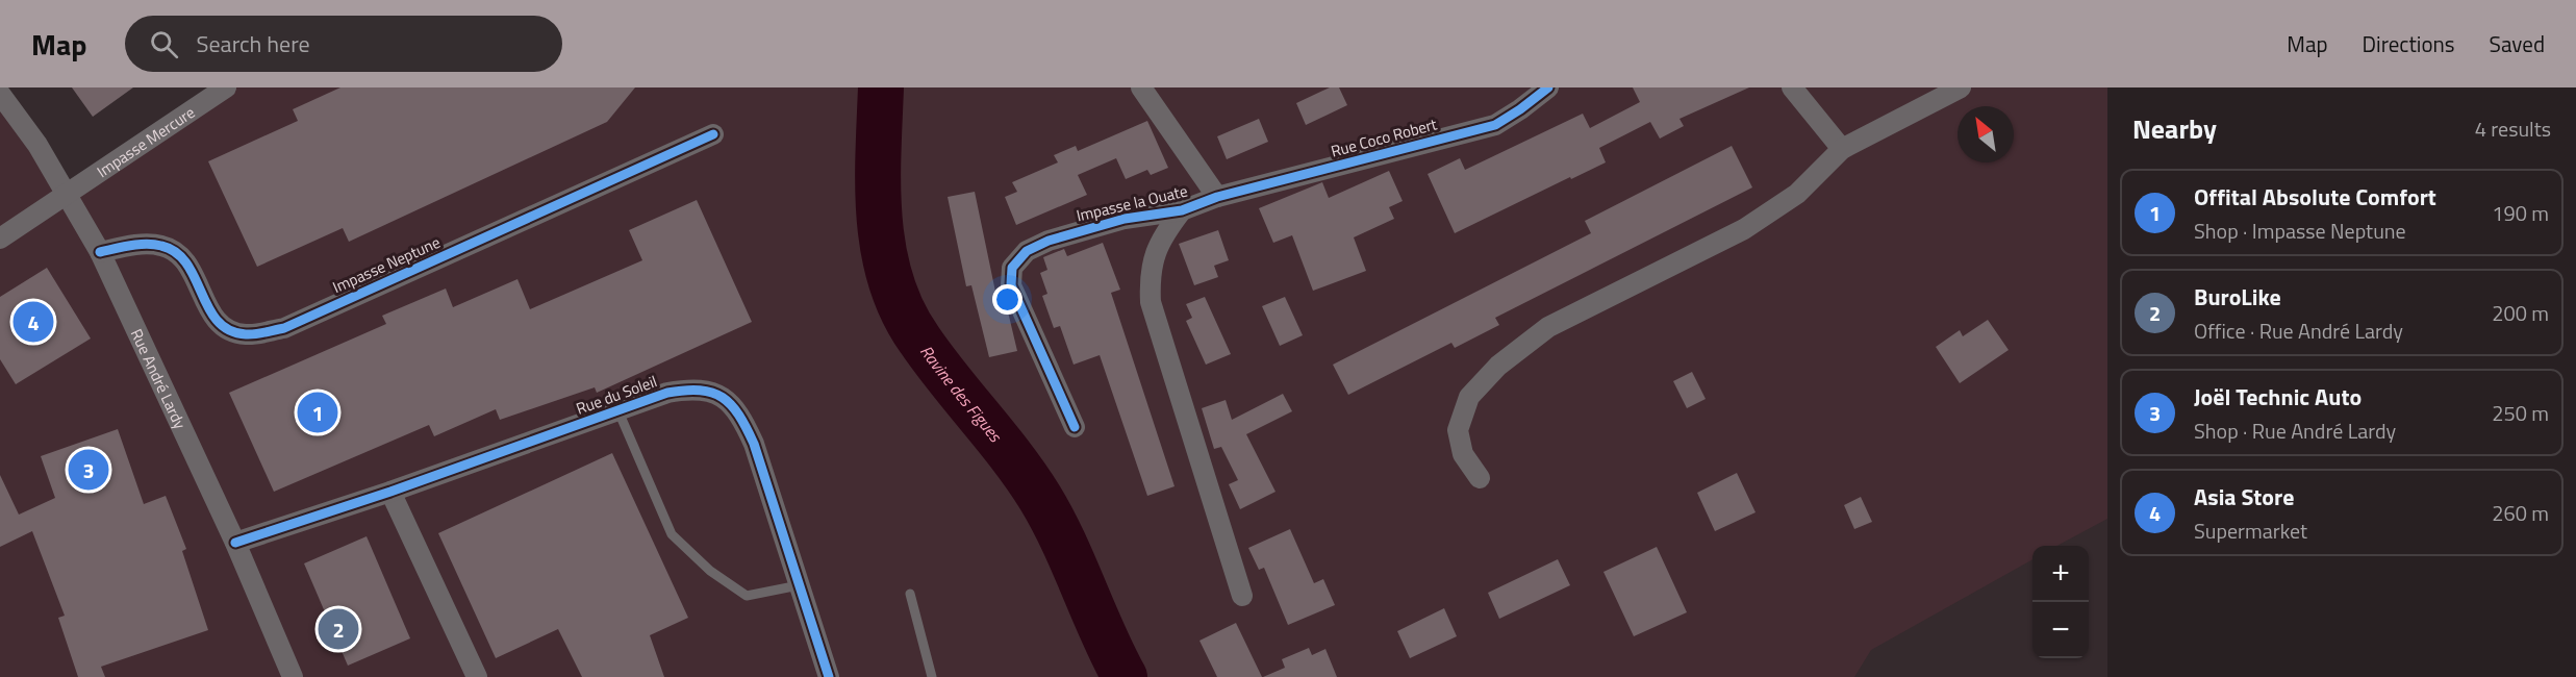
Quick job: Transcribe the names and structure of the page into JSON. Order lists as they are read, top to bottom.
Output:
{
  "streets": {
    "street": [
      "Rue Coco Robert",
      "Impasse Mercure",
      "Impasse la Ouate",
      "Impasse Neptune",
      "Rue André Lardy",
      "Rue du Soleil"
    ]
  },
  "crossings": [
    ["Rue Coco Robert", "Impasse la Ouate"],
    ["Impasse Mercure", "Rue André Lardy"],
    ["Impasse Neptune", "Rue André Lardy"],
    ["Rue André Lardy", "Rue du Soleil"]
  ],
  "water": ["Ravine des Figues"],
  "north": "top left",
  "page": {
    "header": "Map",
    "search": "Search here",
    "nav": ["Map", "Directions", "Saved"],
    "heading": ["Nearby", "4 results"],
    "list": [
      {
        "mark": "1",
        "name": "Offital Absolute Comfort",
        "note": "Shop · Impasse Neptune",
        "value": "190 m"
      },
      {
        "mark": "2",
        "name": "BuroLike",
        "note": "Office · Rue André Lardy",
        "value": "200 m"
      },
      {
        "mark": "3",
        "name": "Joël Technic Auto",
        "note": "Shop · Rue André Lardy",
        "value": "250 m"
      },
      {
        "mark": "4",
        "name": "Asia Store",
        "note": "Supermarket",
        "value": "260 m"
      }
    ],
    "pins": [
      "4",
      "1",
      "3",
      "2"
    ],
    "map_buttons": ["+", "−"]
  }
}
